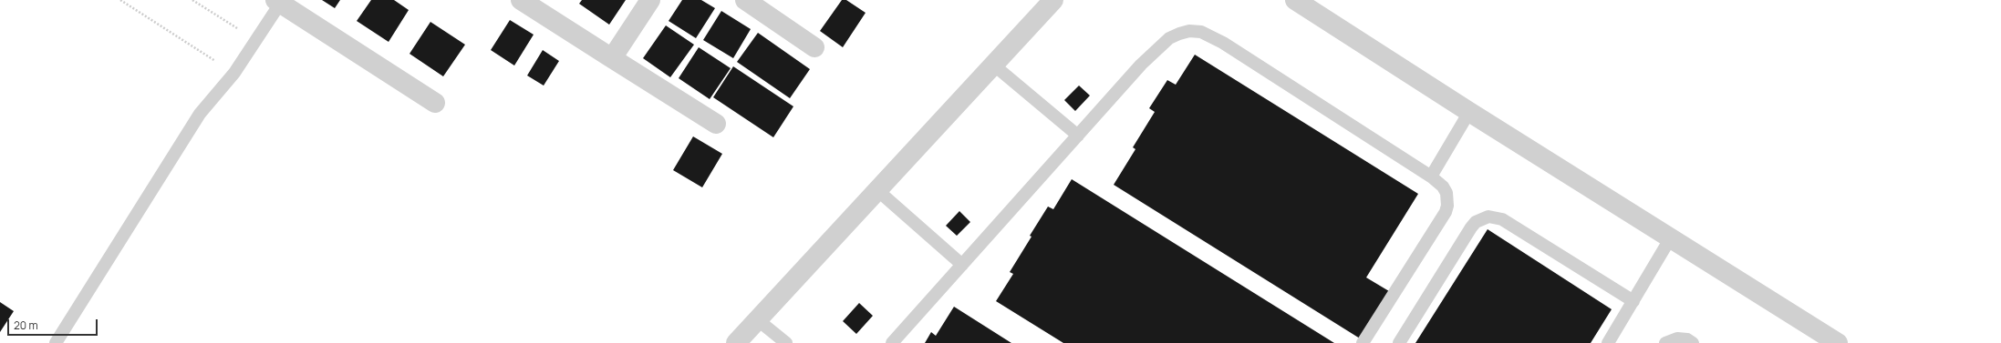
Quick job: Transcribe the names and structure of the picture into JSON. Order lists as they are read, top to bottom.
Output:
{
  "scale_bar": "20 m"
}
